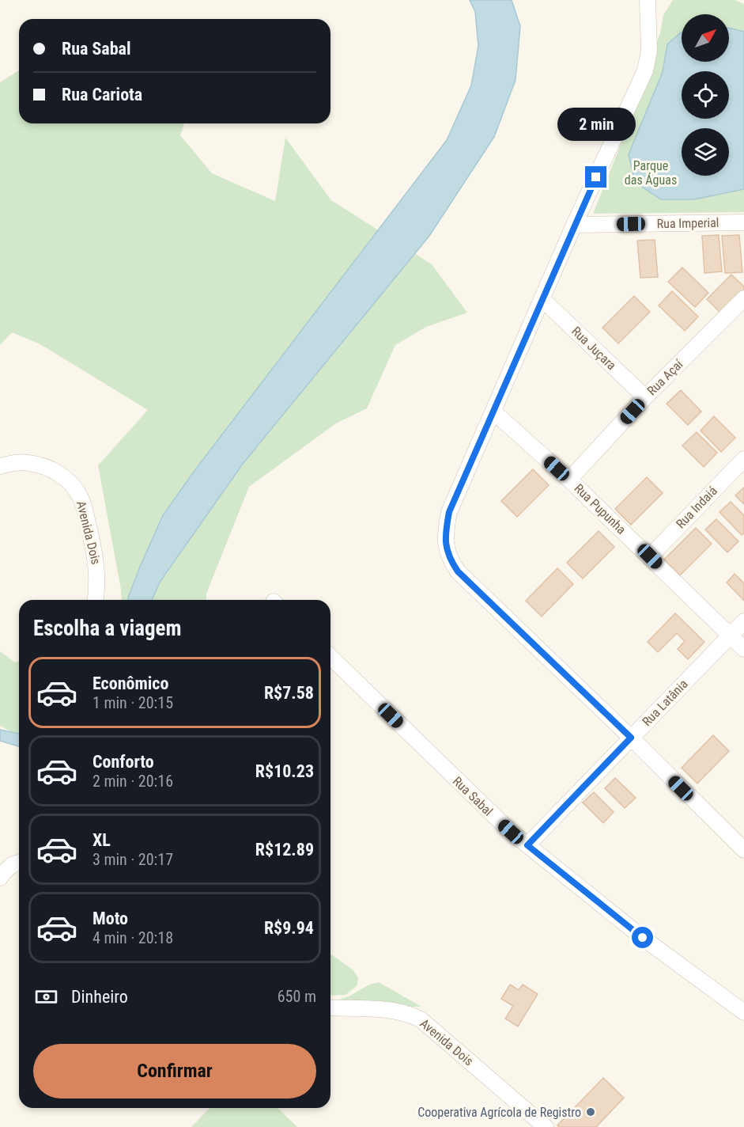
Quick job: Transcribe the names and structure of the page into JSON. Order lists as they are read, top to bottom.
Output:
{
  "streets": {
    "street": [
      "Rua Imperial",
      "Rua Juçara",
      "Rua Açaí",
      "Rua Indaiá",
      "Rua Pupunha",
      "Avenida Dois",
      "Rua Latânia",
      "Rua Sabal"
    ]
  },
  "crossings": [
    ["Rua Juçara", "Rua Açaí"],
    ["Rua Açaí", "Rua Pupunha"],
    ["Rua Indaiá", "Rua Pupunha"],
    ["Rua Pupunha", "Rua Latânia"],
    ["Rua Latânia", "Rua Sabal"]
  ],
  "parks": ["Parque das Águas"],
  "places": ["Cooperativa Agrícola de Registro"],
  "north": "top right",
  "page": {
    "banner": ["Rua Sabal", "Rua Cariota"],
    "bubble": "2 min",
    "heading": "Escolha a viagem",
    "list": [
      {
        "name": "Econômico",
        "note": "1 min · 20:15",
        "value": "R$7.58"
      },
      {
        "name": "Conforto",
        "note": "2 min · 20:16",
        "value": "R$10.23"
      },
      {
        "name": "XL",
        "note": "3 min · 20:17",
        "value": "R$12.89"
      },
      {
        "name": "Moto",
        "note": "4 min · 20:18",
        "value": "R$9.94"
      }
    ],
    "pay": ["Dinheiro", "650 m"],
    "buttons": "Confirmar"
  }
}
